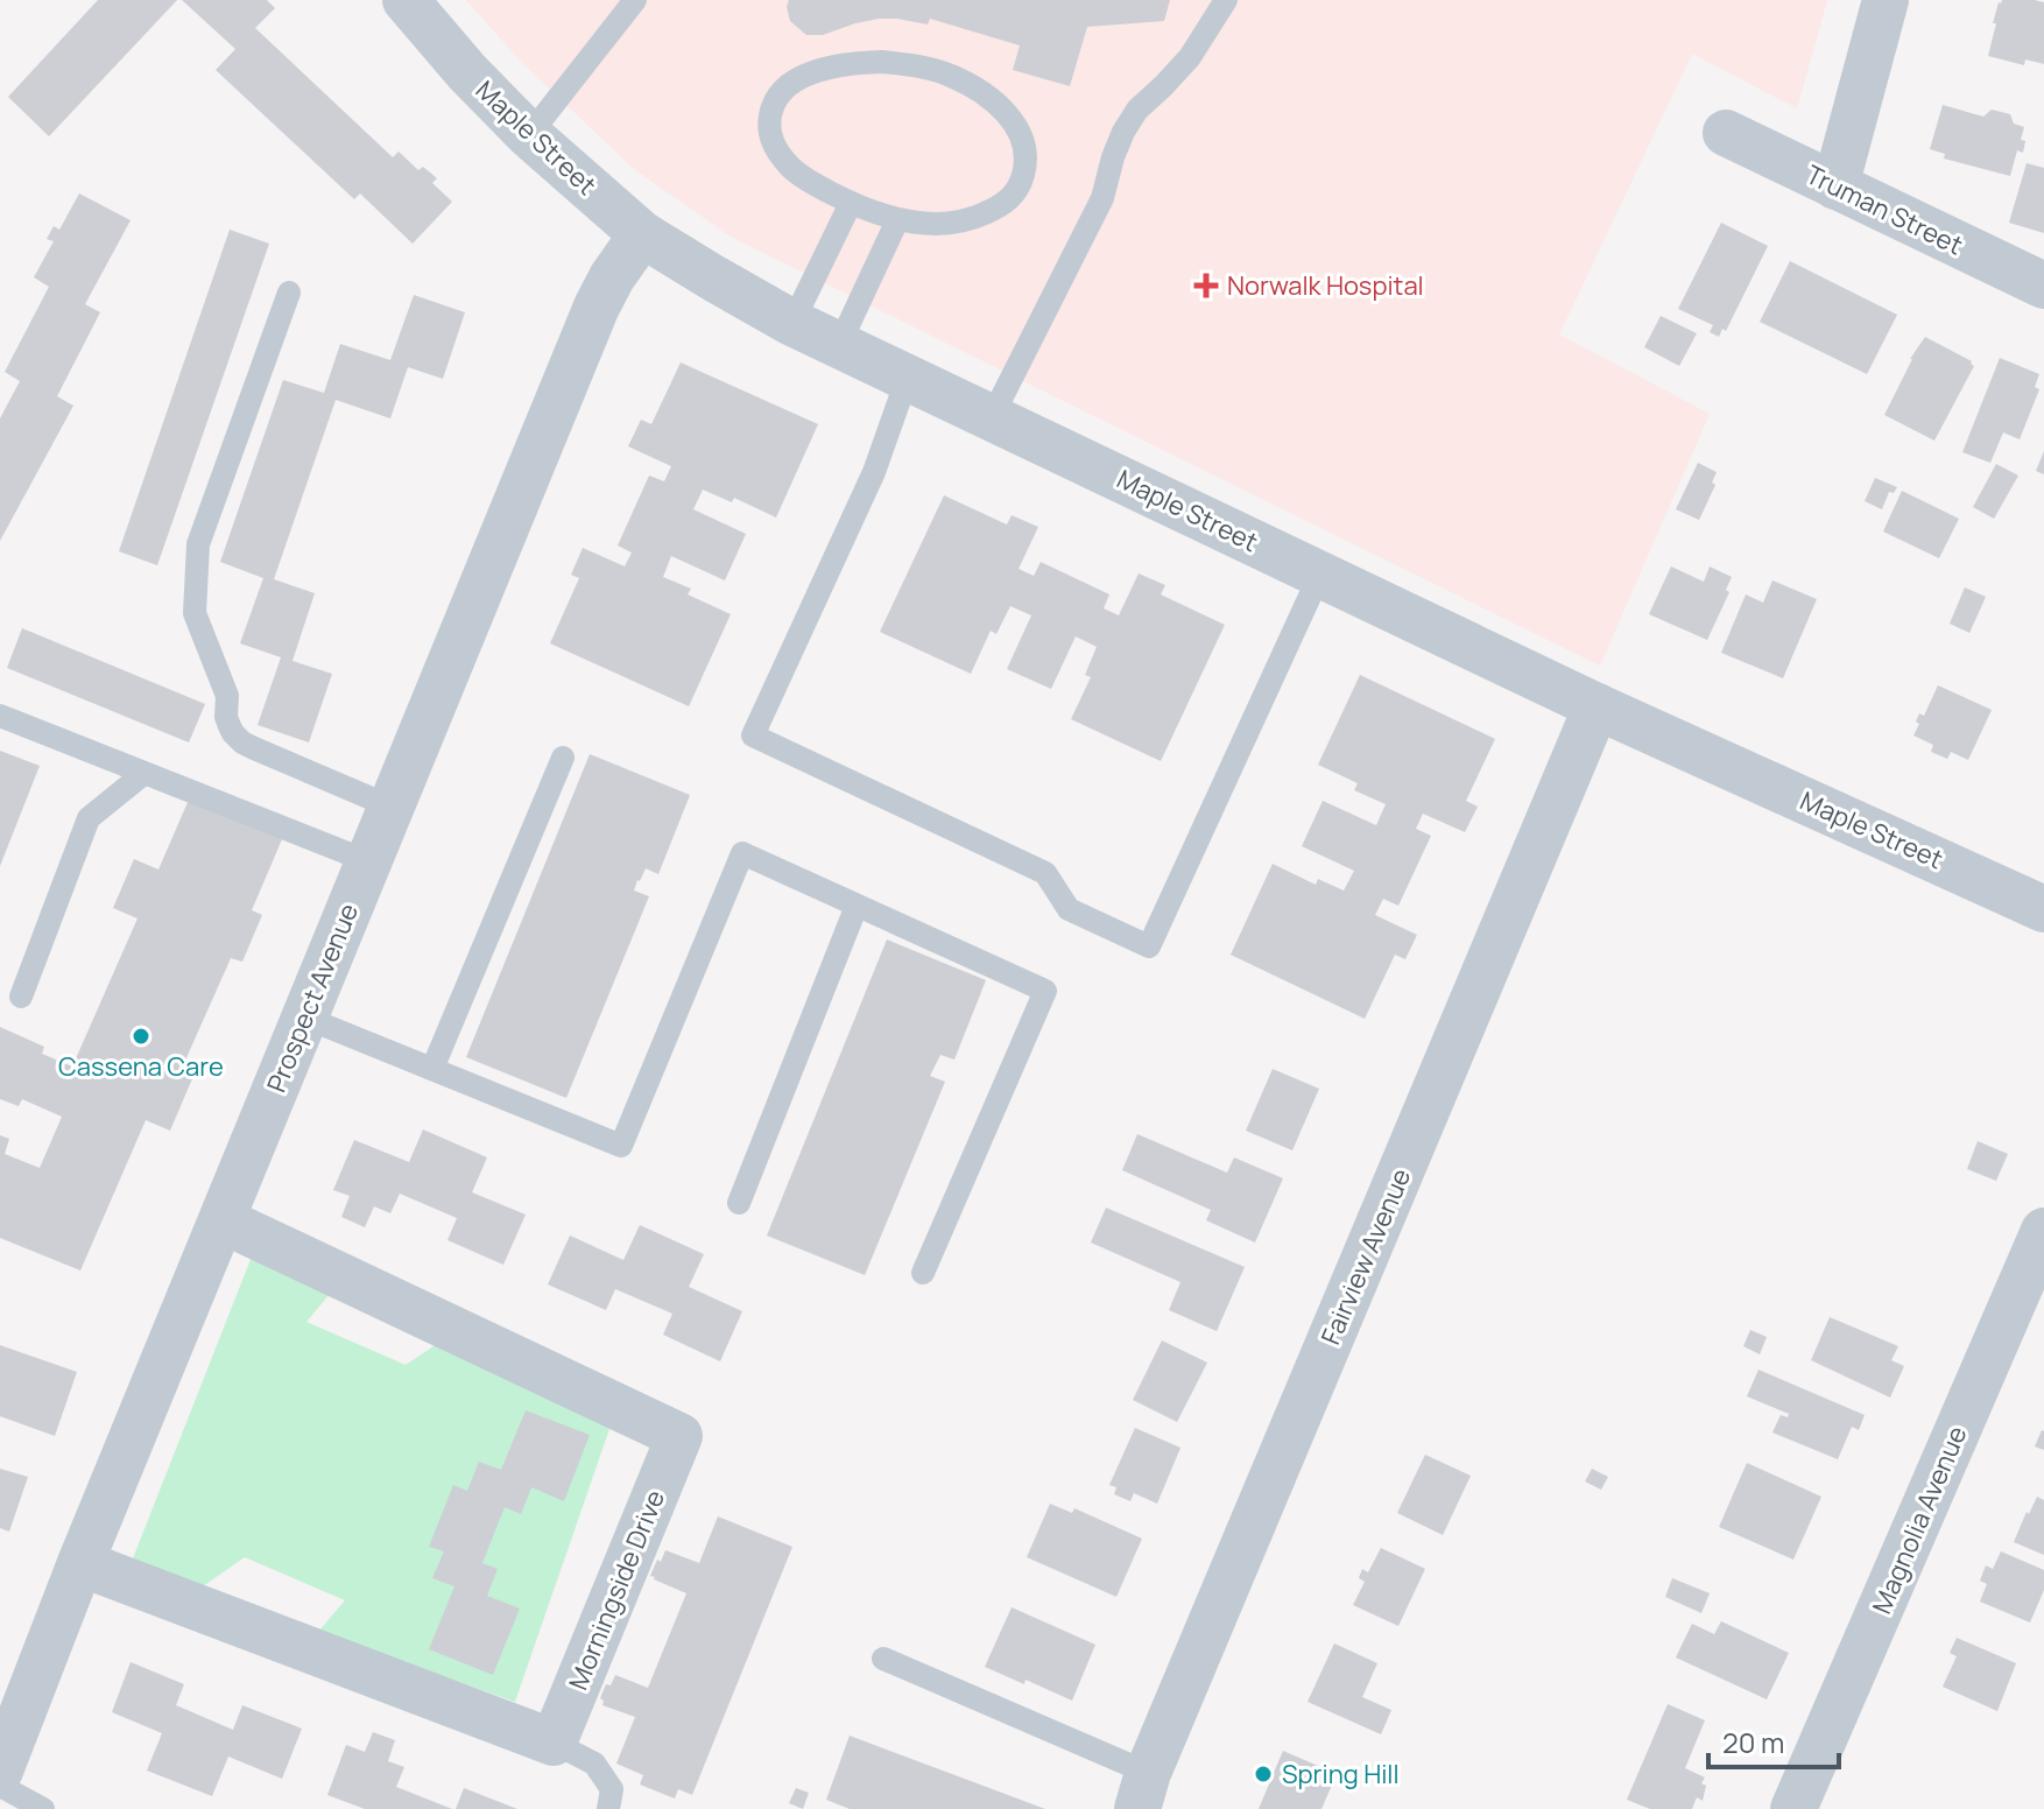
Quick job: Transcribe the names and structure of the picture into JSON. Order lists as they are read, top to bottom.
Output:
{
  "streets": {
    "street": [
      "Maple Street",
      "Truman Street",
      "Prospect Avenue",
      "Fairview Avenue",
      "Magnolia Avenue",
      "Morningside Drive"
    ]
  },
  "crossings": [
    ["Maple Street", "Prospect Avenue"],
    ["Maple Street", "Fairview Avenue"],
    ["Prospect Avenue", "Morningside Drive"]
  ],
  "places": {
    "health": ["Norwalk Hospital"],
    "other": ["Cassena Care", "Spring Hill"]
  },
  "scale_bar": "20 m"
}
